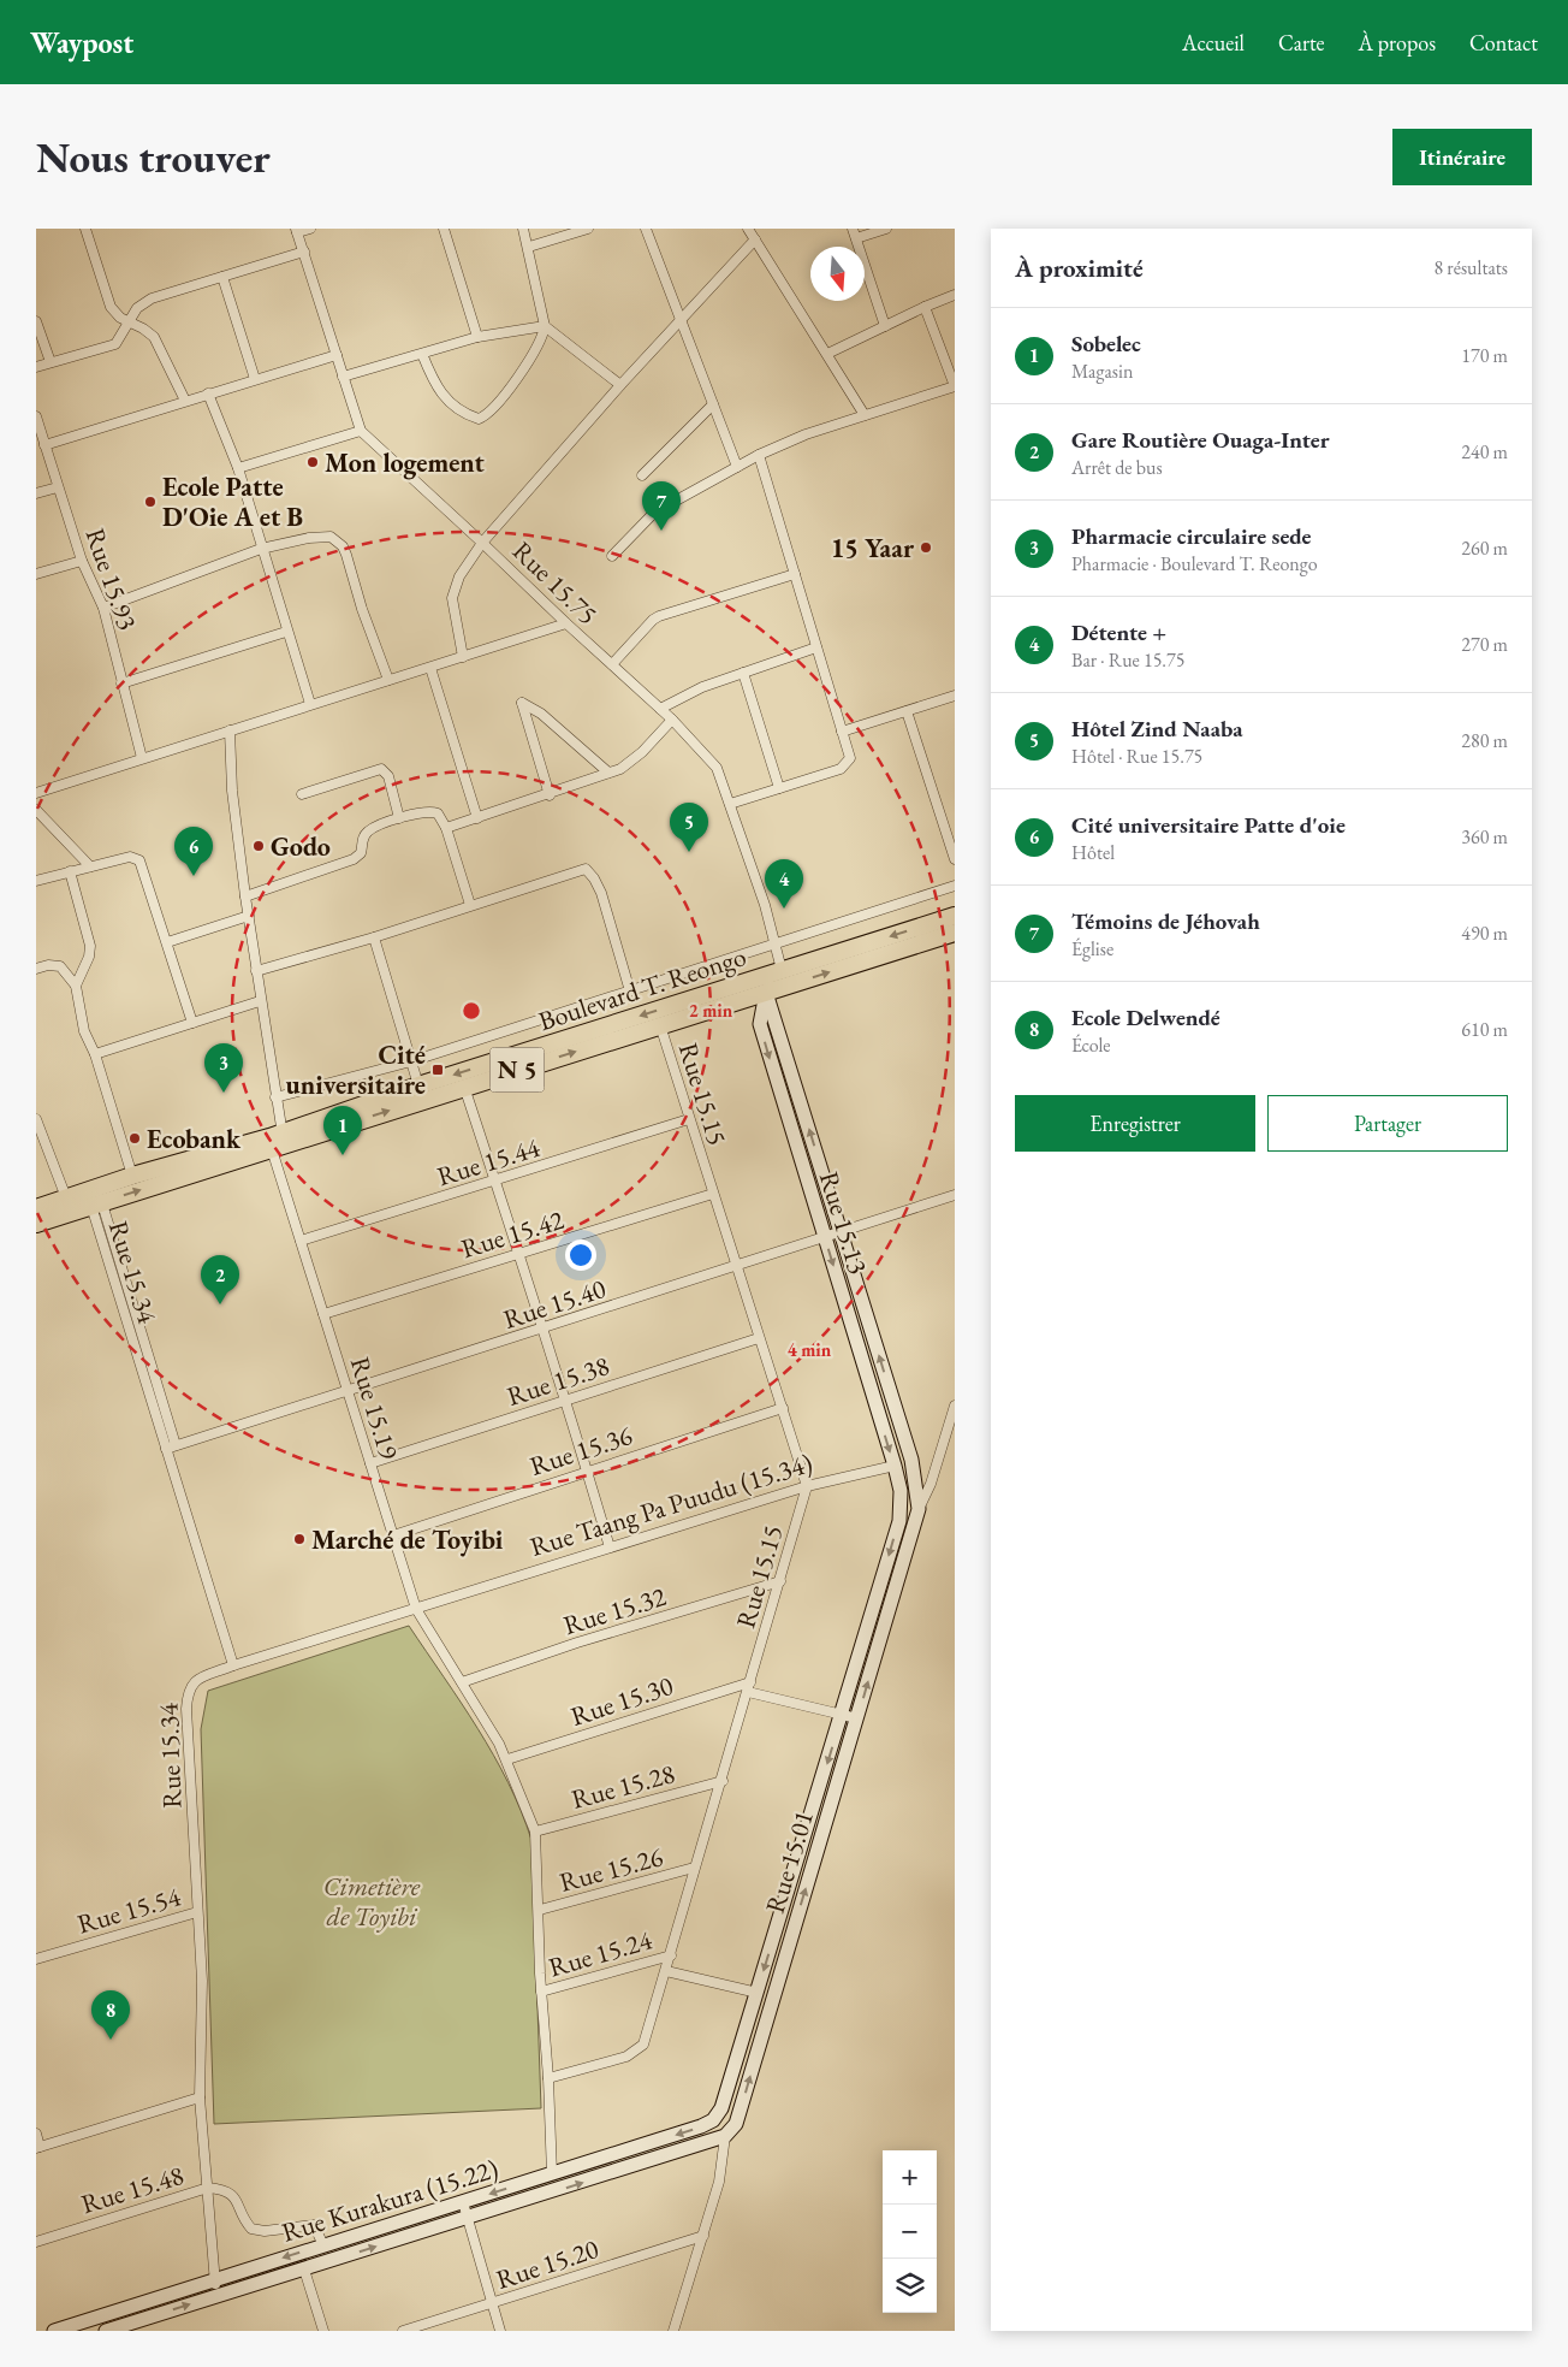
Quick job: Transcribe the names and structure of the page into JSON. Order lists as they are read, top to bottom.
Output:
{
  "streets": {
    "highway": ["Boulevard T. Reongo", "N 5"],
    "main road": ["Rue 15.13", "Rue 15.01", "Rue Kurakura (15.22)"],
    "street": [
      "Rue 15.93",
      "Rue 15.75",
      "Rue 15.15",
      "Rue 15.44",
      "Rue 15.42",
      "Rue 15.34",
      "Rue 15.40",
      "Rue 15.38",
      "Rue 15.19",
      "Rue 15.36",
      "Rue Taang Pa Puudu (15.34)",
      "Rue 15.32",
      "Rue 15.30",
      "Rue 15.28",
      "Rue 15.26",
      "Rue 15.54",
      "Rue 15.24",
      "Rue 15.48",
      "Rue 15.20"
    ]
  },
  "crossings": [
    ["Rue 15.75", "Boulevard T. Reongo"],
    ["Rue 15.75", "Rue 15.13"],
    ["Boulevard T. Reongo", "N 5"],
    ["Boulevard T. Reongo", "Rue 15.13"],
    ["Boulevard T. Reongo", "Rue 15.34"],
    ["Boulevard T. Reongo", "Rue 15.19"],
    ["N 5", "Rue 15.15"],
    ["N 5", "Rue 15.13"],
    ["N 5", "Rue 15.34"],
    ["N 5", "Rue 15.19"],
    ["Rue 15.15", "Rue 15.44"],
    ["Rue 15.15", "Rue 15.42"],
    ["Rue 15.15", "Rue 15.40"],
    ["Rue 15.15", "Rue 15.38"],
    ["Rue 15.15", "Rue 15.19"],
    ["Rue 15.15", "Rue 15.36"],
    ["Rue 15.15", "Rue Taang Pa Puudu (15.34)"],
    ["Rue 15.15", "Rue 15.32"],
    ["Rue 15.15", "Rue 15.30"],
    ["Rue 15.15", "Rue 15.28"],
    ["Rue 15.15", "Rue 15.26"],
    ["Rue 15.15", "Rue 15.24"],
    ["Rue 15.44", "Rue 15.19"],
    ["Rue 15.13", "Rue 15.40"],
    ["Rue 15.13", "Rue Taang Pa Puudu (15.34)"],
    ["Rue 15.13", "Rue 15.01"],
    ["Rue 15.42", "Rue 15.19"],
    ["Rue 15.34", "Rue 15.40"],
    ["Rue 15.34", "Rue Taang Pa Puudu (15.34)"],
    ["Rue 15.34", "Rue 15.54"],
    ["Rue 15.34", "Rue 15.48"],
    ["Rue 15.34", "Rue Kurakura (15.22)"],
    ["Rue 15.40", "Rue 15.19"],
    ["Rue 15.38", "Rue 15.19"],
    ["Rue 15.19", "Rue 15.36"],
    ["Rue 15.19", "Rue Taang Pa Puudu (15.34)"],
    ["Rue 15.19", "Rue 15.32"],
    ["Rue 15.19", "Rue 15.30"],
    ["Rue 15.19", "Rue 15.28"],
    ["Rue 15.19", "Rue 15.26"],
    ["Rue 15.19", "Rue 15.24"],
    ["Rue 15.19", "Rue Kurakura (15.22)"],
    ["Rue Taang Pa Puudu (15.34)", "Rue 15.01"],
    ["Rue 15.01", "Rue 15.24"],
    ["Rue 15.01", "Rue Kurakura (15.22)"],
    ["Rue 15.01", "Rue 15.20"]
  ],
  "parks": ["Cimetière de Toyibi"],
  "places": {
    "other": [
      "Mon logement",
      "Ecole Patte D'Oie A et B",
      "15 Yaar",
      "Godo",
      "Ecobank",
      "Marché de Toyibi"
    ],
    "transit": ["Cité universitaire"]
  },
  "north": "bottom",
  "page": {
    "header": "Waypost",
    "nav": [
      "Accueil",
      "Carte",
      "À propos",
      "Contact"
    ],
    "buttons": [
      "Itinéraire",
      ["Enregistrer", "Partager"]
    ],
    "title": "Nous trouver",
    "heading": ["À proximité", "8 résultats"],
    "list": [
      {
        "mark": "1",
        "name": "Sobelec",
        "note": "Magasin",
        "value": "170 m"
      },
      {
        "mark": "2",
        "name": "Gare Routière Ouaga-Inter",
        "note": "Arrêt de bus",
        "value": "240 m"
      },
      {
        "mark": "3",
        "name": "Pharmacie circulaire sede",
        "note": "Pharmacie · Boulevard T. Reongo",
        "value": "260 m"
      },
      {
        "mark": "4",
        "name": "Détente +",
        "note": "Bar · Rue 15.75",
        "value": "270 m"
      },
      {
        "mark": "5",
        "name": "Hôtel Zind Naaba",
        "note": "Hôtel · Rue 15.75",
        "value": "280 m"
      },
      {
        "mark": "6",
        "name": "Cité universitaire Patte d'oie",
        "note": "Hôtel",
        "value": "360 m"
      },
      {
        "mark": "7",
        "name": "Témoins de Jéhovah",
        "note": "Église",
        "value": "490 m"
      },
      {
        "mark": "8",
        "name": "Ecole Delwendé",
        "note": "École",
        "value": "610 m"
      }
    ],
    "pins": [
      "7",
      "5",
      "6",
      "4",
      "3",
      "1",
      "2",
      "8"
    ],
    "map_buttons": ["+", "−"]
  },
  "rings": ["2 min", "4 min"]
}
